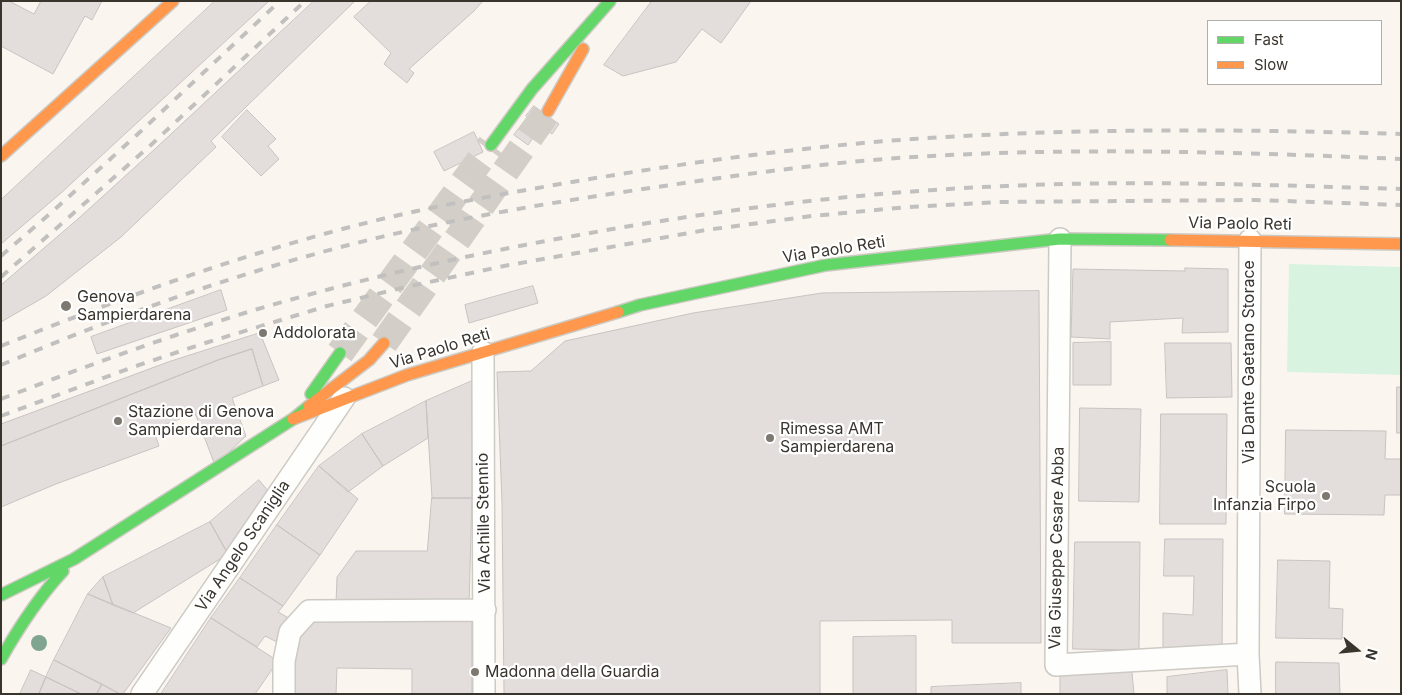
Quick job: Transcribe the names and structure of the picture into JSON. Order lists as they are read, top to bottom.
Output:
{
  "streets": {
    "main road": ["Via Paolo Reti"],
    "street": [
      "Via Dante Gaetano Storace",
      "Via Achille Stennio",
      "Via Angelo Scaniglia",
      "Via Giuseppe Cesare Abba"
    ]
  },
  "crossings": [
    ["Via Paolo Reti", "Via Dante Gaetano Storace"],
    ["Via Paolo Reti", "Via Achille Stennio"],
    ["Via Paolo Reti", "Via Angelo Scaniglia"],
    ["Via Paolo Reti", "Via Giuseppe Cesare Abba"],
    ["Via Dante Gaetano Storace", "Via Giuseppe Cesare Abba"]
  ],
  "places": [
    "Genova Sampierdarena",
    "Addolorata",
    "Stazione di Genova Sampierdarena",
    "Rimessa AMT Sampierdarena",
    "Scuola Infanzia Firpo",
    "Madonna della Guardia"
  ],
  "legend": ["Fast", "Slow"],
  "north": "right"
}
